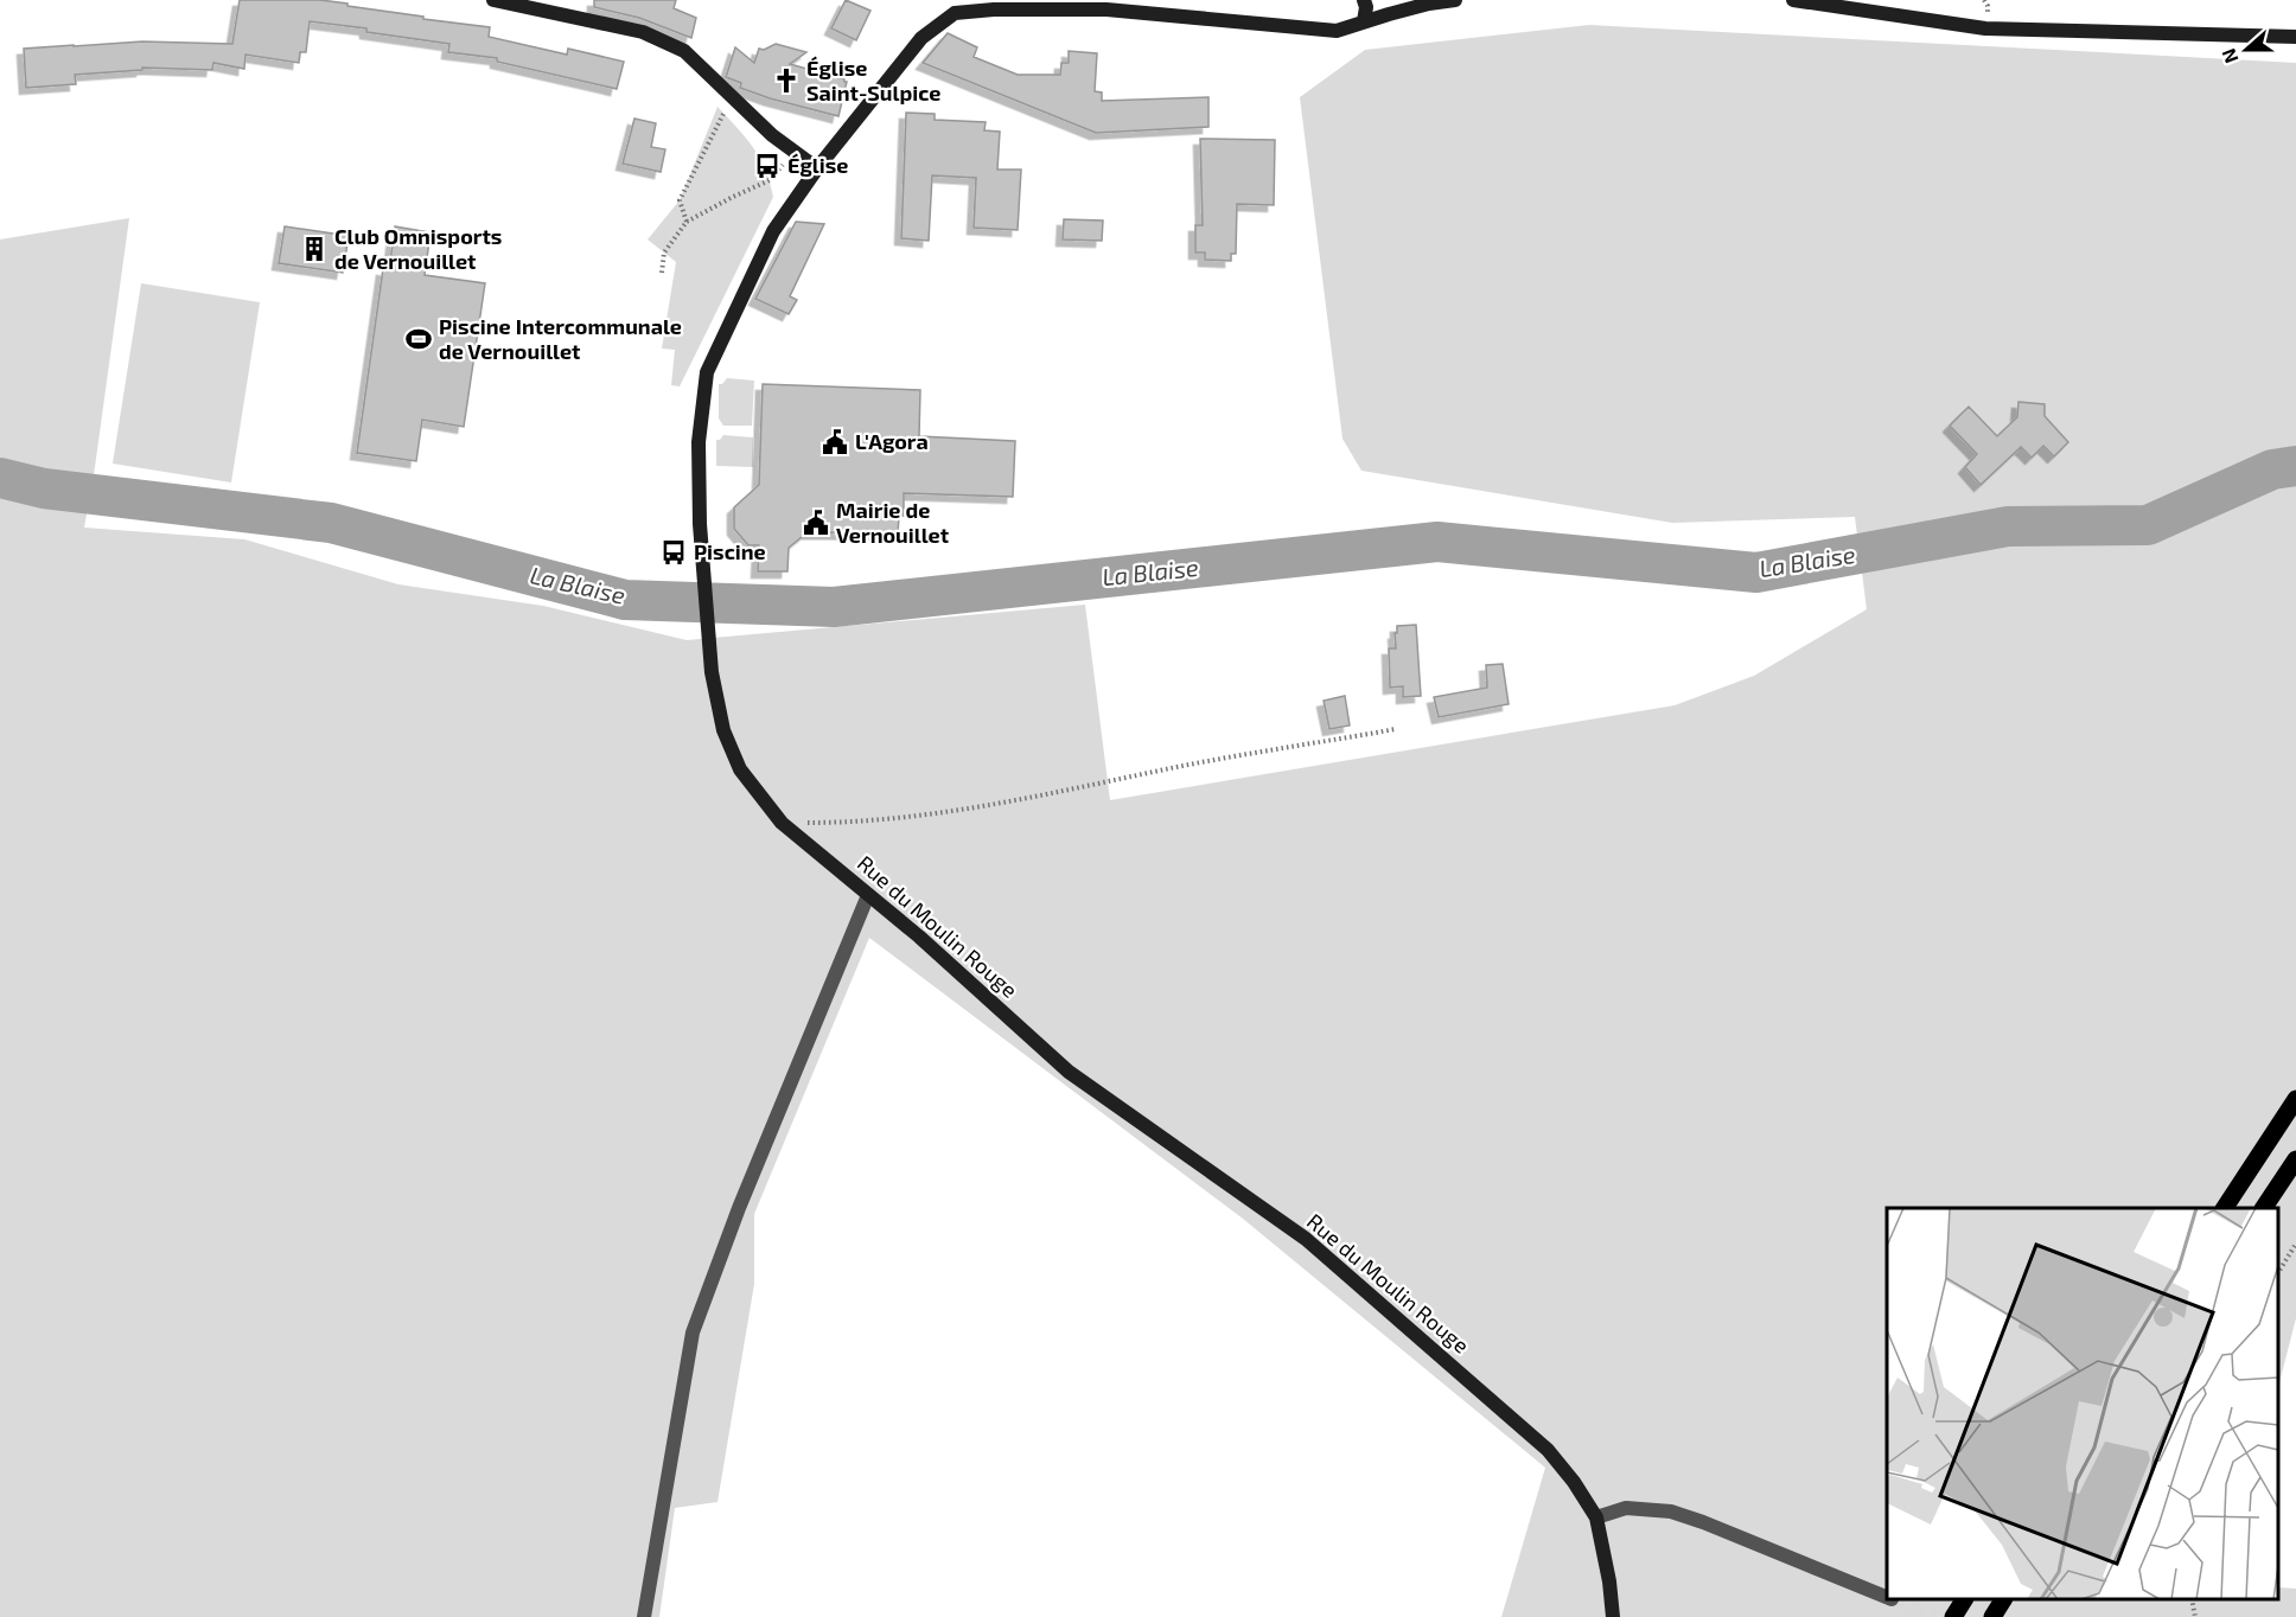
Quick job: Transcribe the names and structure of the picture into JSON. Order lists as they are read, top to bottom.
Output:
{
  "streets": {
    "street": ["Rue du Moulin Rouge"]
  },
  "water": ["La Blaise"],
  "places": {
    "church": ["Église Saint-Sulpice"],
    "bus stop": ["Église", "Piscine"],
    "building": ["Club Omnisports de Vernouillet"],
    "sports": ["Piscine Intercommunale de Vernouillet"],
    "public building": ["L'Agora", "Mairie de Vernouillet"]
  },
  "north": "left"
}
